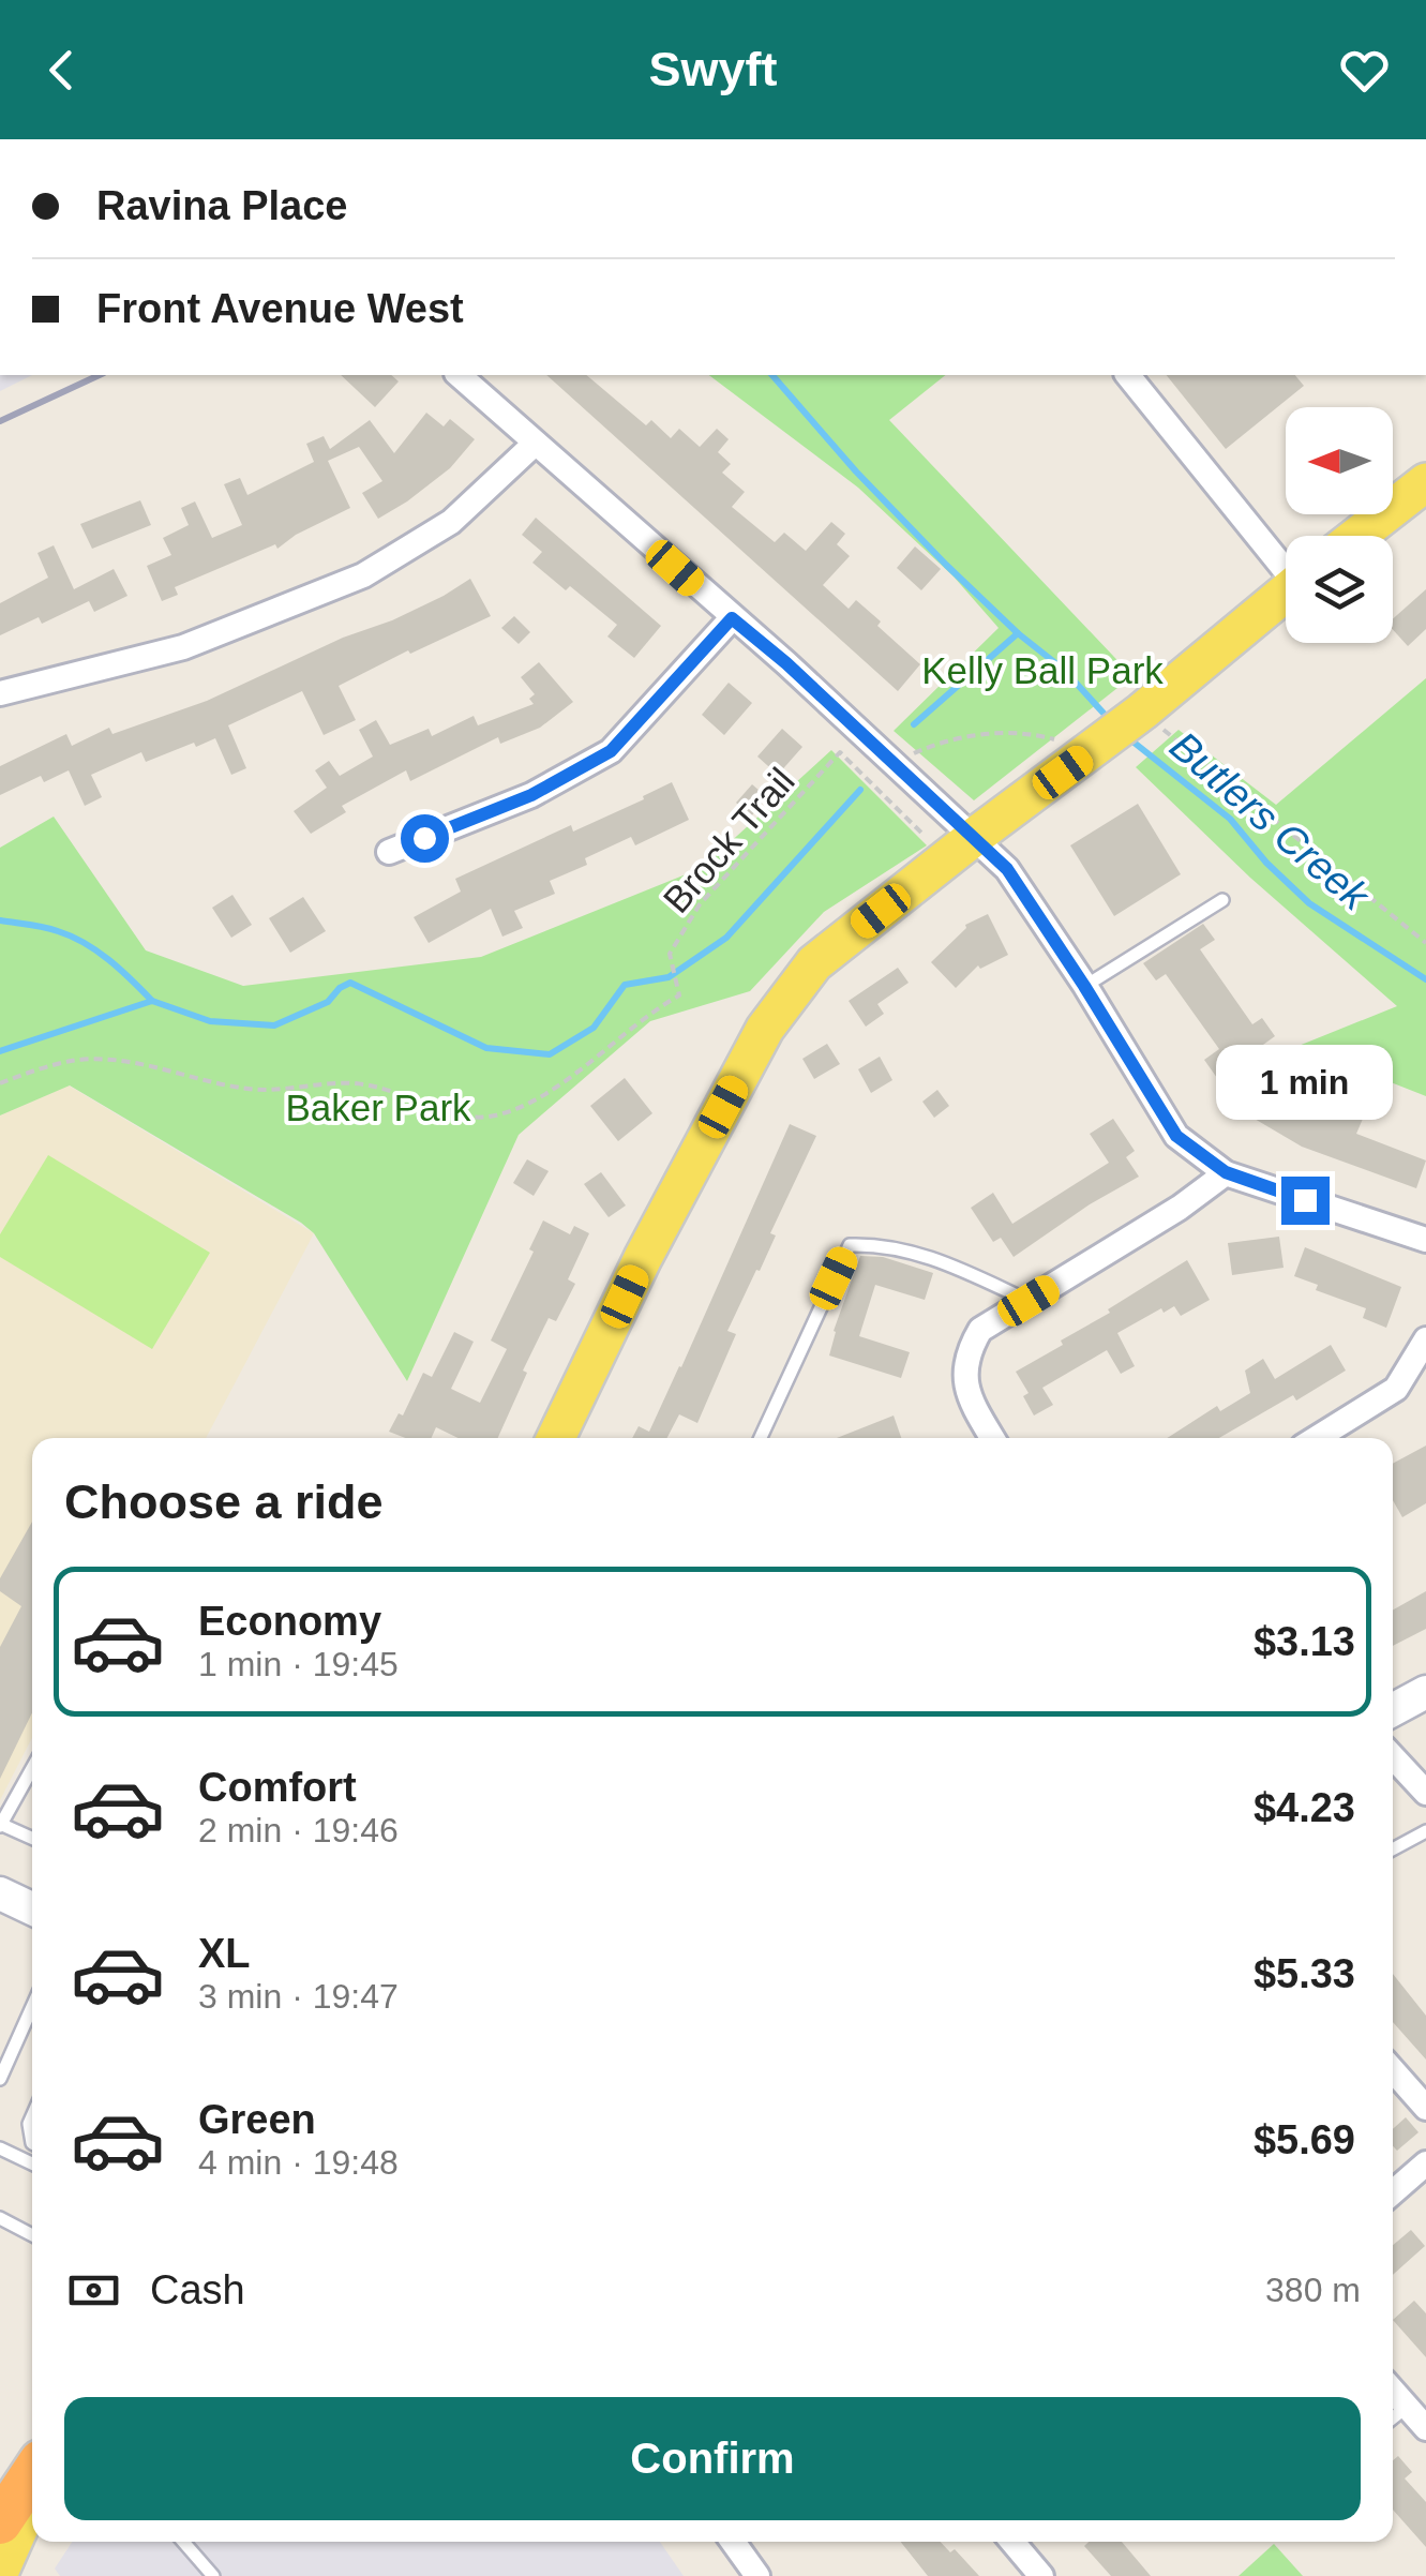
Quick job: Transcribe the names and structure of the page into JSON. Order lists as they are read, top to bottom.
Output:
{
  "streets": {
    "path": ["Brock Trail"]
  },
  "water": ["Butlers Creek"],
  "parks": ["Kelly Ball Park", "Baker Park"],
  "north": "left",
  "page": {
    "header": "Swyft",
    "banner": ["Ravina Place", "Front Avenue West"],
    "bubble": "1 min",
    "heading": "Choose a ride",
    "list": [
      {
        "name": "Economy",
        "note": "1 min · 19:45",
        "value": "$3.13"
      },
      {
        "name": "Comfort",
        "note": "2 min · 19:46",
        "value": "$4.23"
      },
      {
        "name": "XL",
        "note": "3 min · 19:47",
        "value": "$5.33"
      },
      {
        "name": "Green",
        "note": "4 min · 19:48",
        "value": "$5.69"
      }
    ],
    "pay": ["Cash", "380 m"],
    "buttons": "Confirm"
  }
}
